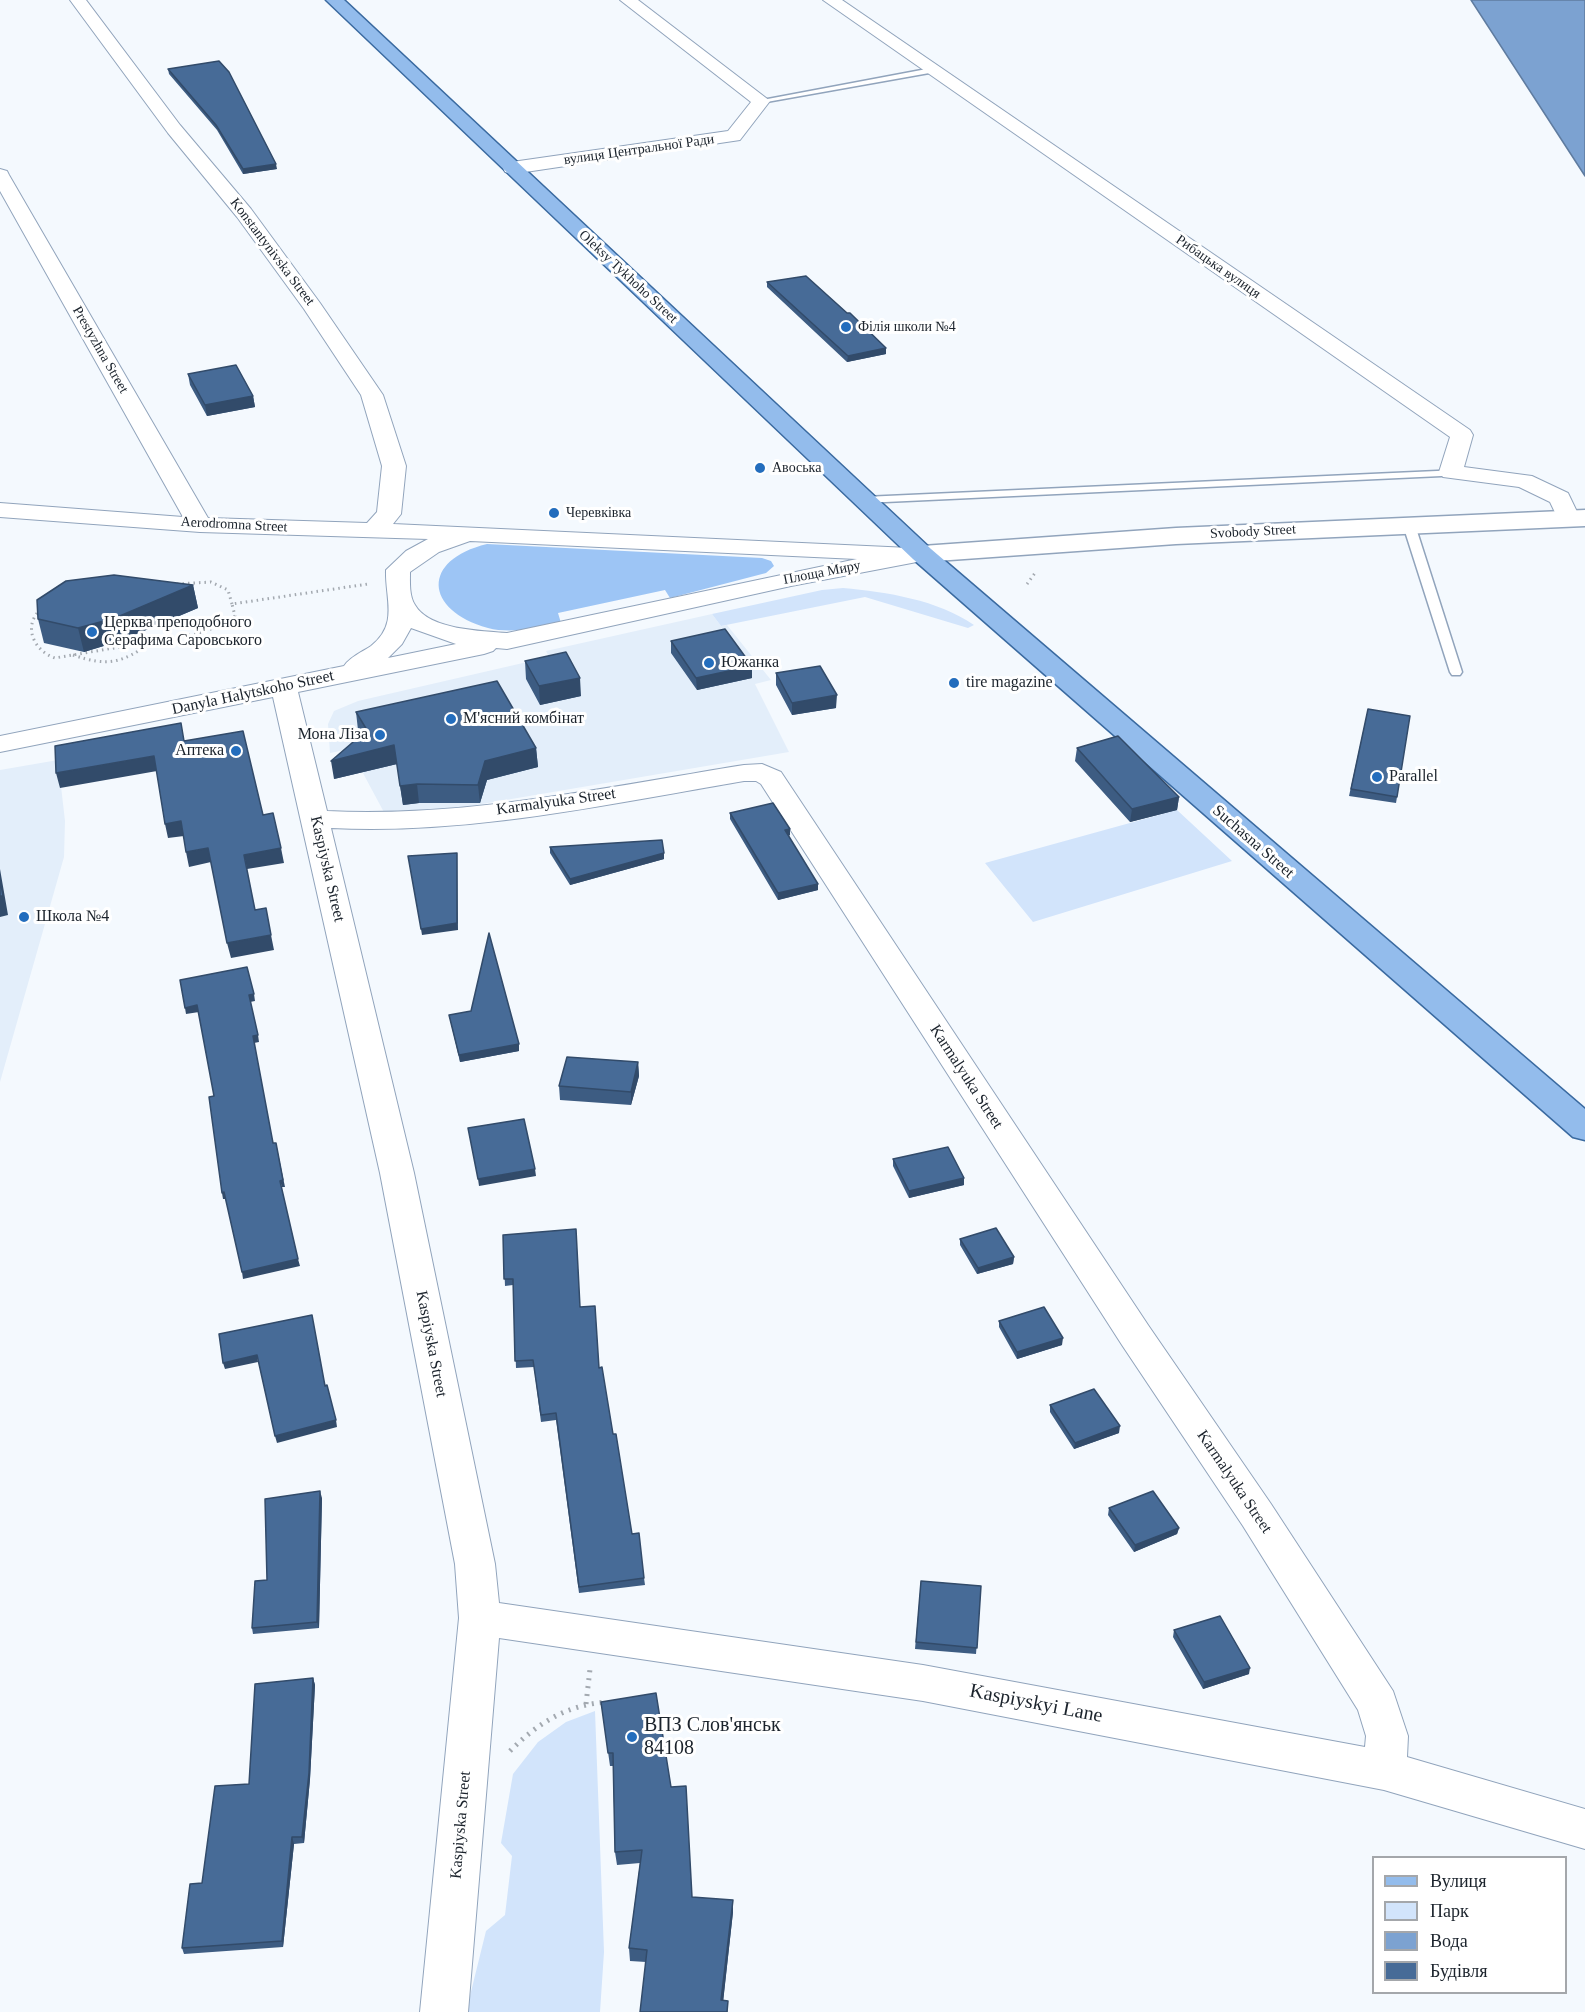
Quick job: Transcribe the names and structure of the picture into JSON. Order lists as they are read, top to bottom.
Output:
{
  "streets": {
    "main road": ["Oleksy Tykhoho Street", "Svobody Street", "Suchasna Street"],
    "street": [
      "вулиця Центральної Ради",
      "Konstantynivska Street",
      "Рибацька вулиця",
      "Prestyzhna Street",
      "Aerodromna Street",
      "Площа Миру",
      "Danyla Halytskoho Street",
      "Karmalyuka Street",
      "Kaspiyska Street",
      "Kaspiyskyi Lane"
    ]
  },
  "crossings": [
    ["вулиця Центральної Ради", "Oleksy Tykhoho Street"],
    ["Konstantynivska Street", "Aerodromna Street"],
    ["Oleksy Tykhoho Street", "Svobody Street"],
    ["Oleksy Tykhoho Street", "Площа Миру"],
    ["Oleksy Tykhoho Street", "Suchasna Street"],
    ["Prestyzhna Street", "Aerodromna Street"],
    ["Aerodromna Street", "Площа Миру"],
    ["Svobody Street", "Площа Миру"],
    ["Svobody Street", "Suchasna Street"],
    ["Площа Миру", "Danyla Halytskoho Street"],
    ["Площа Миру", "Suchasna Street"],
    ["Danyla Halytskoho Street", "Kaspiyska Street"],
    ["Karmalyuka Street", "Kaspiyska Street"],
    ["Karmalyuka Street", "Kaspiyskyi Lane"],
    ["Kaspiyska Street", "Kaspiyskyi Lane"]
  ],
  "places": [
    "Філія школи №4",
    "Авоська",
    "Черевківка",
    "Церква преподобного Серафима Саровського",
    "Южанка",
    "tire magazine",
    "М'ясний комбінат",
    "Мона Ліза",
    "Аптека",
    "Parallel",
    "Школа №4",
    "ВПЗ Слов'янськ 84108"
  ],
  "legend": [
    "Вулиця",
    "Парк",
    "Вода",
    "Будівля"
  ]
}
